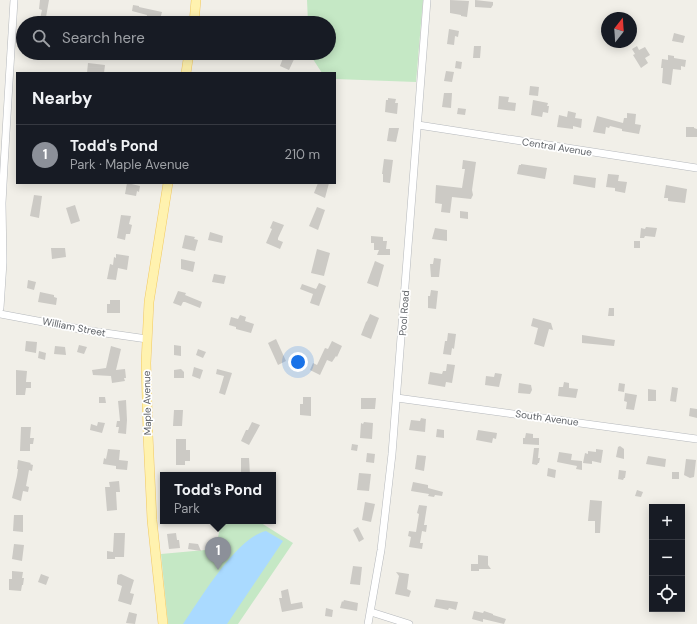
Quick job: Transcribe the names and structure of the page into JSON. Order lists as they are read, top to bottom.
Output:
{
  "streets": {
    "main road": ["Maple Avenue"],
    "street": [
      "Central Avenue",
      "Pool Road",
      "William Street",
      "South Avenue"
    ]
  },
  "crossings": [
    ["Central Avenue", "Pool Road"],
    ["Pool Road", "South Avenue"],
    ["William Street", "Maple Avenue"]
  ],
  "north": "top",
  "page": {
    "search": "Search here",
    "heading": "Nearby",
    "list": [
      {
        "mark": "1",
        "name": "Todd's Pond",
        "note": "Park · Maple Avenue",
        "value": "210 m"
      }
    ],
    "popup": ["Todd's Pond", "Park"],
    "map_buttons": ["+", "−"],
    "pins": "1"
  }
}
